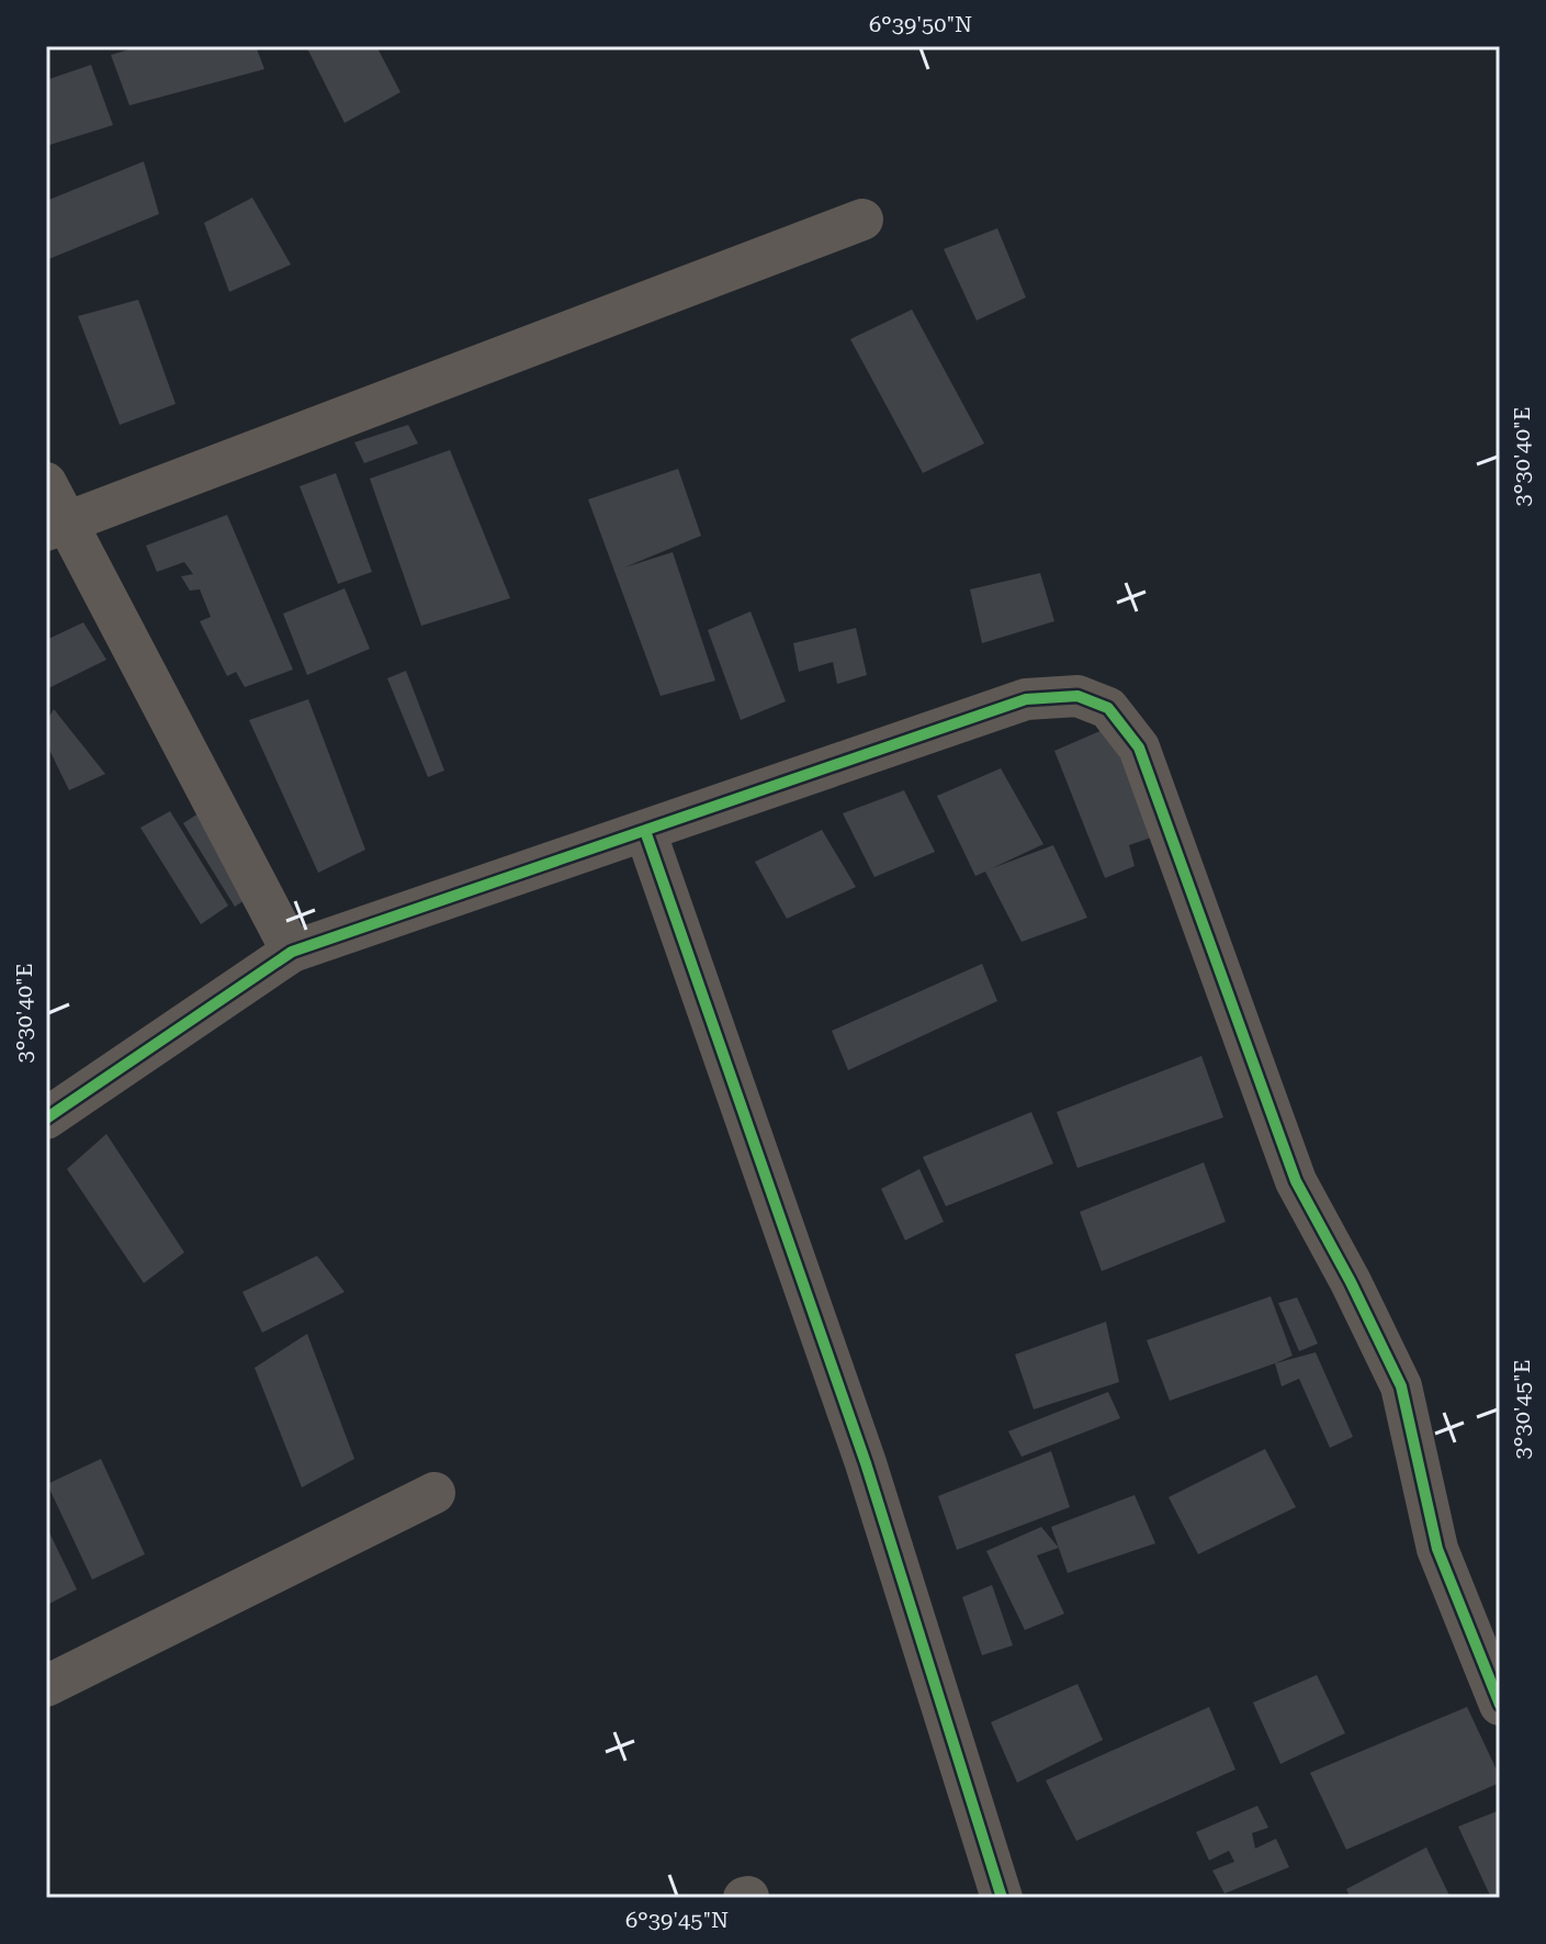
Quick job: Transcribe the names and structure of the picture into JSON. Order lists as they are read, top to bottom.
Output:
{
  "coordinates": [
    "6°39'50\"N",
    "3°30'40\"E",
    "3°30'45\"E",
    "6°39'45\"N"
  ]
}
